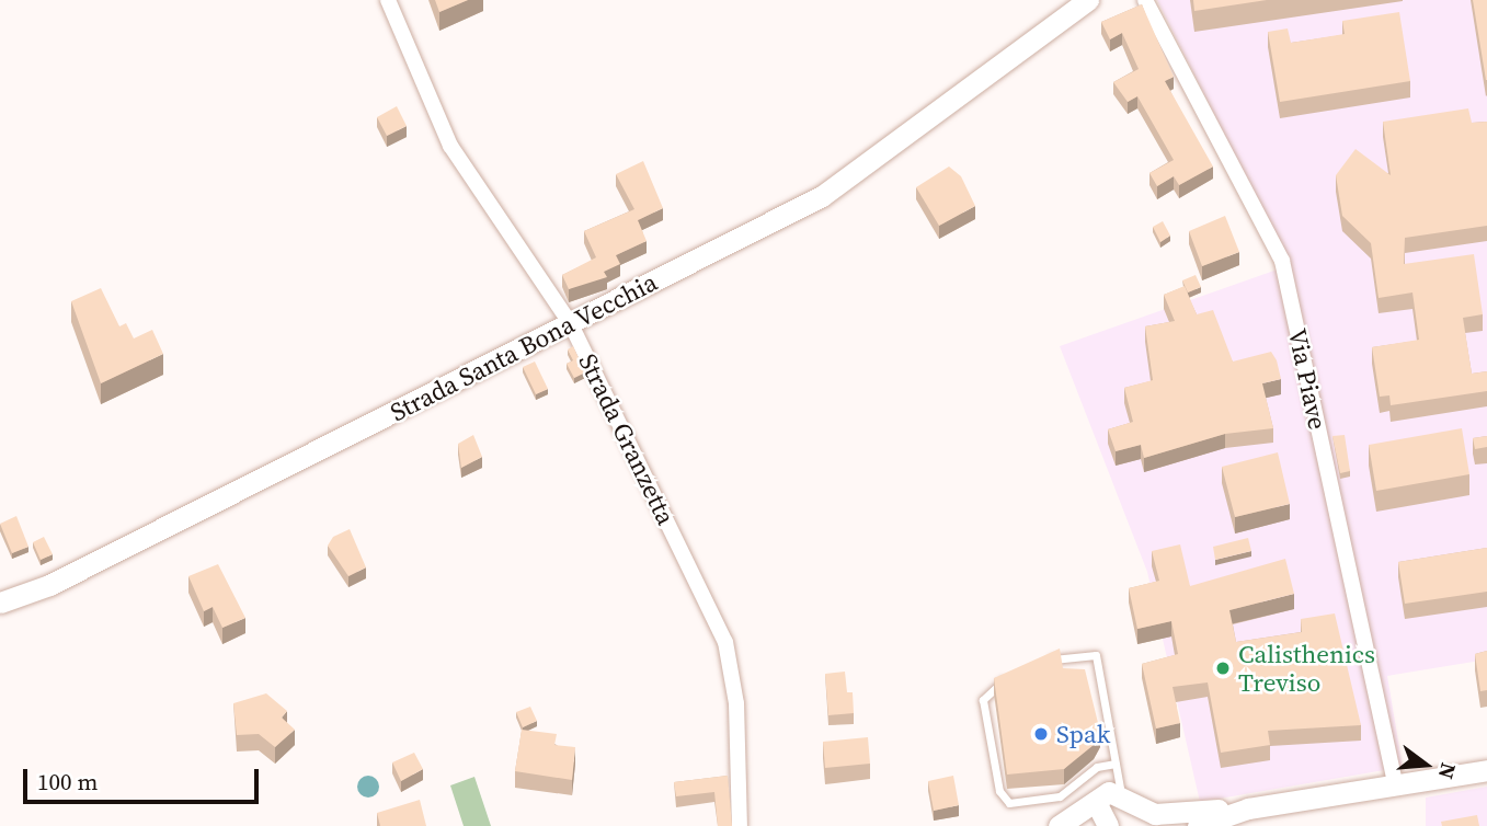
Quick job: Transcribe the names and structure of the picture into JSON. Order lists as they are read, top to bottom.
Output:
{
  "streets": {
    "street": ["Strada Santa Bona Vecchia", "Via Piave", "Strada Granzetta"]
  },
  "crossings": [
    ["Strada Santa Bona Vecchia", "Strada Granzetta"]
  ],
  "places": ["Calisthenics Treviso", "Spak"],
  "scale_bar": "100 m",
  "north": "right"
}
